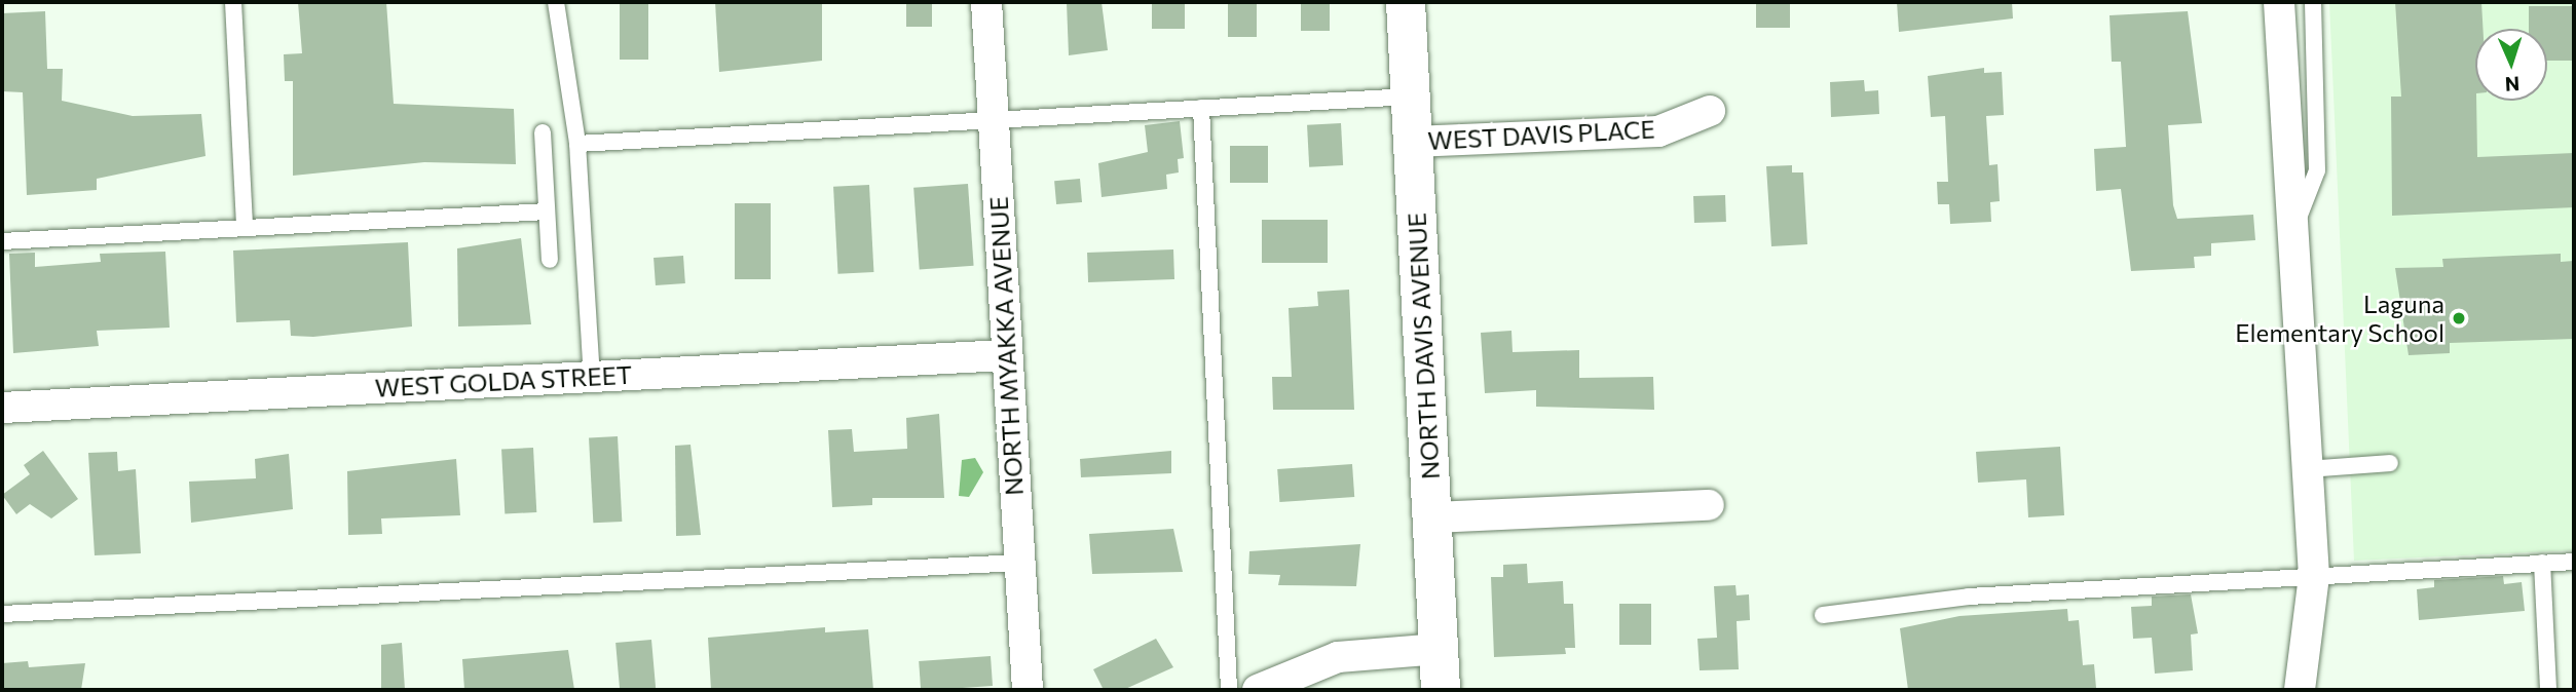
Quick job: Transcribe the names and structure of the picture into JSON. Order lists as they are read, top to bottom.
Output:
{
  "streets": {
    "street": [
      "WEST DAVIS PLACE",
      "NORTH MYAKKA AVENUE",
      "NORTH DAVIS AVENUE",
      "WEST GOLDA STREET"
    ]
  },
  "crossings": [
    ["WEST DAVIS PLACE", "NORTH DAVIS AVENUE"],
    ["NORTH MYAKKA AVENUE", "WEST GOLDA STREET"]
  ],
  "places": ["Laguna Elementary School"],
  "north": "bottom"
}
